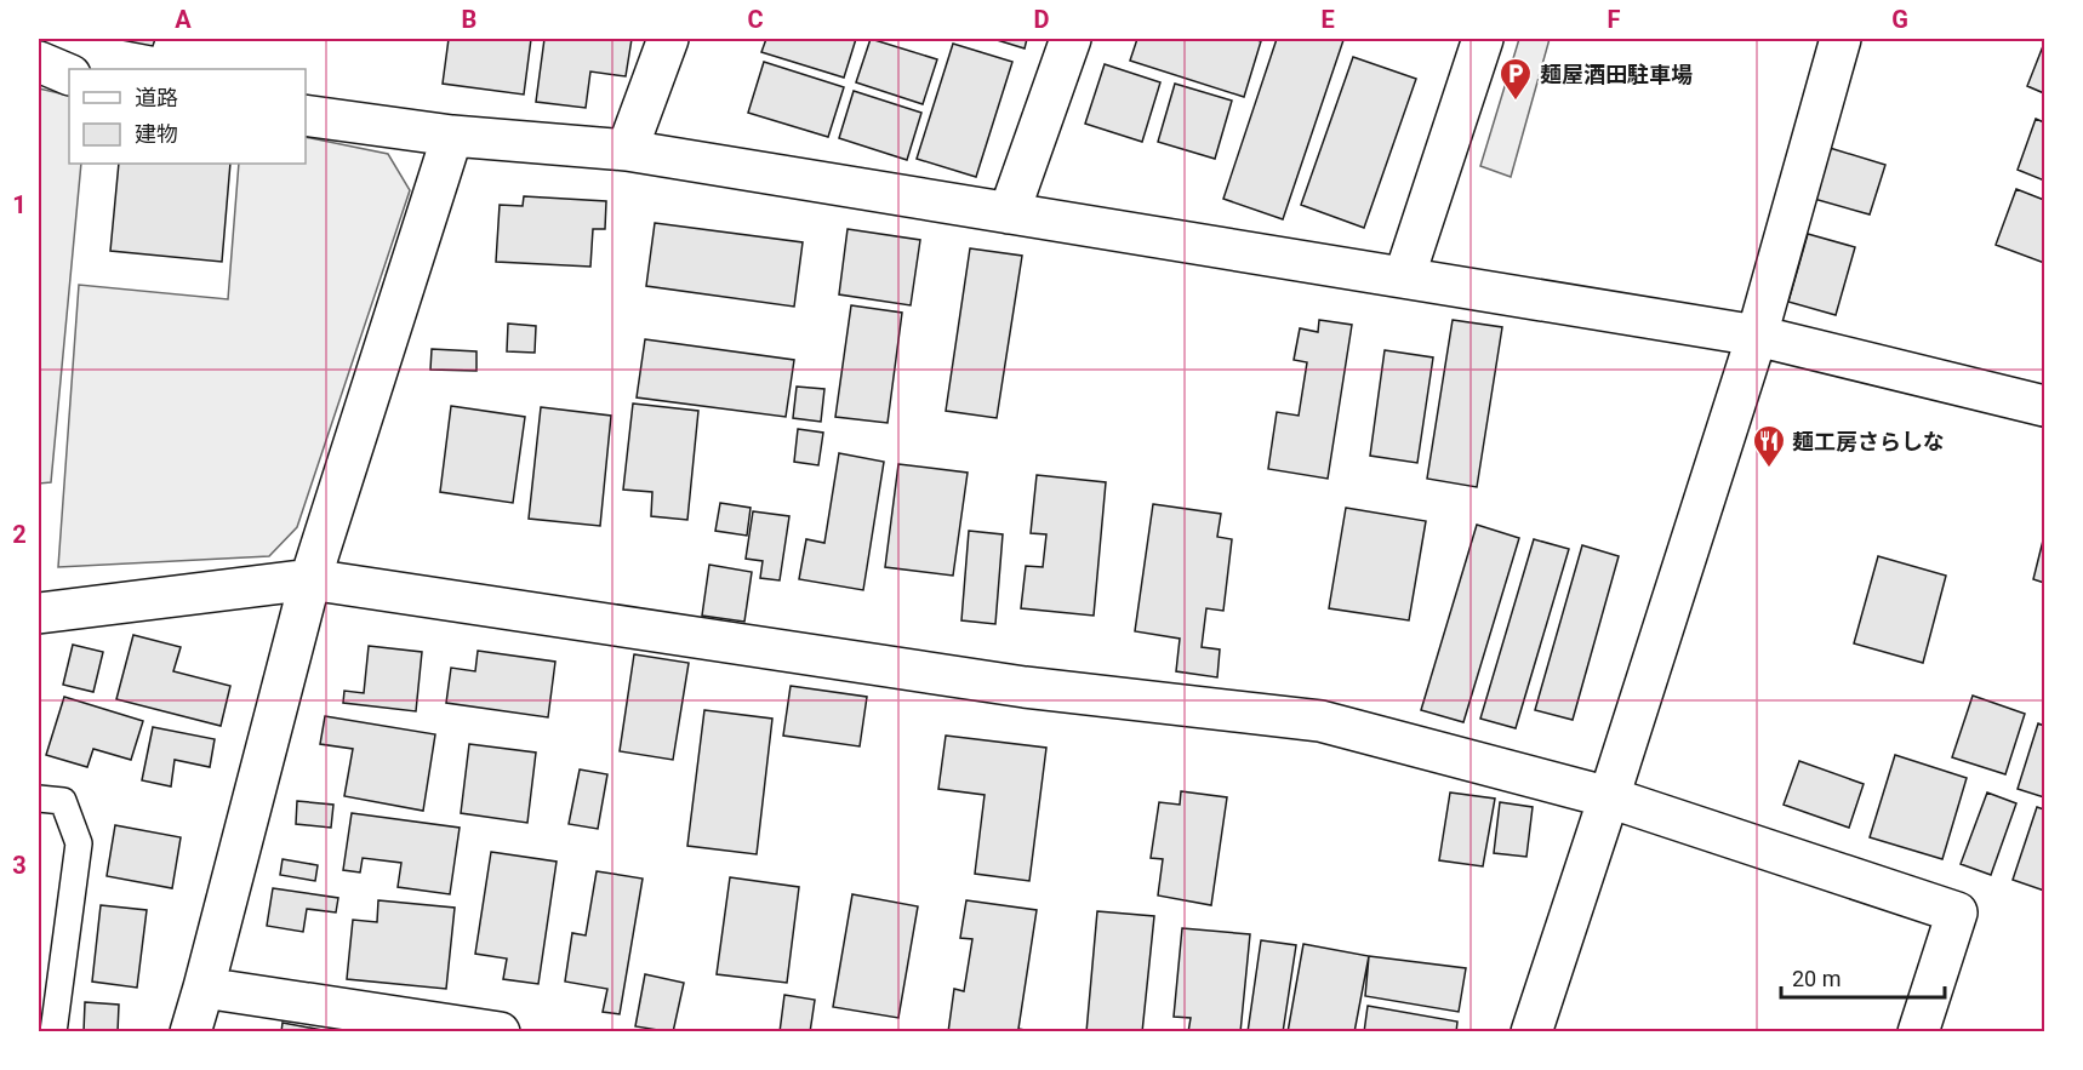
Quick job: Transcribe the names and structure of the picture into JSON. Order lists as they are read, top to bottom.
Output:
{
  "places": {
    "parking": ["麺屋酒田駐車場"],
    "restaurant": ["麺工房さらしな"]
  },
  "legend": ["道路", "建物"],
  "scale_bar": "20 m",
  "grid": {
    "columns": [
      "A",
      "B",
      "C",
      "D",
      "E",
      "F",
      "G"
    ],
    "rows": ["1", "2", "3"]
  }
}
